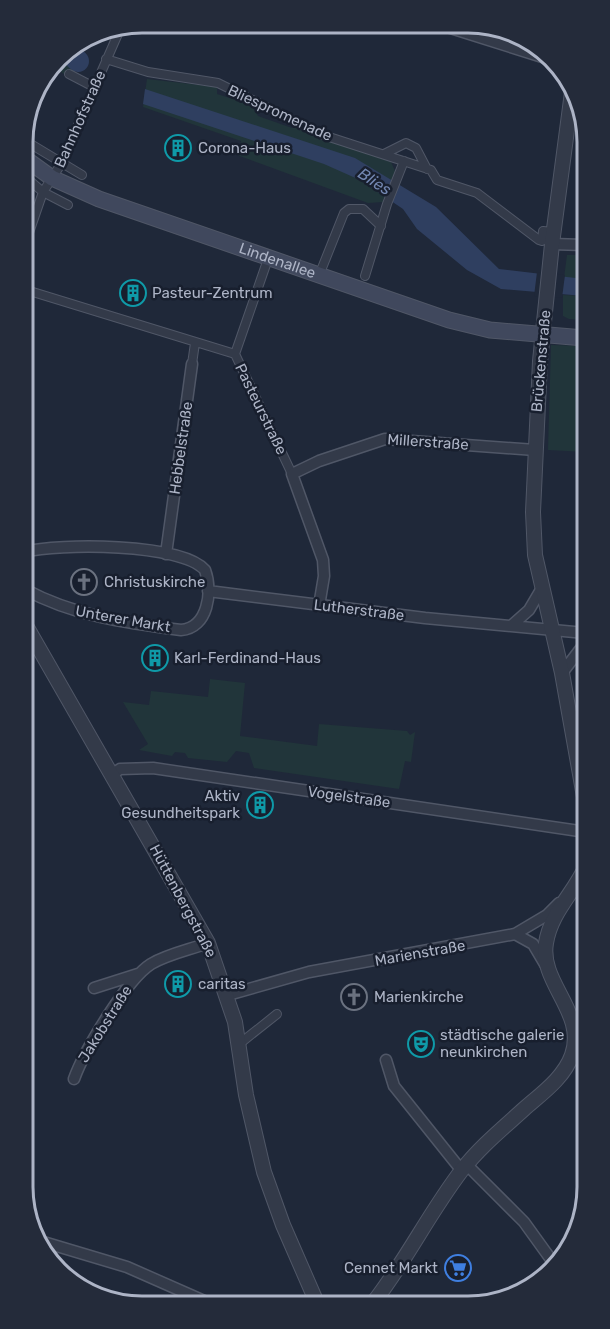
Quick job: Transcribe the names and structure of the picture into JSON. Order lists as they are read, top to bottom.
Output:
{
  "streets": {
    "main road": ["Lindenallee"],
    "street": [
      "Bliespromenade",
      "Bahnhofstraße",
      "Brückenstraße",
      "Pasteurstraße",
      "Millerstraße",
      "Hebbelstraße",
      "Lutherstraße",
      "Unterer Markt",
      "Vogelstraße",
      "Hüttenbergstraße",
      "Marienstraße",
      "Jakobstraße"
    ]
  },
  "crossings": [
    ["Bliespromenade", "Bahnhofstraße"],
    ["Bliespromenade", "Brückenstraße"],
    ["Bahnhofstraße", "Lindenallee"],
    ["Lindenallee", "Brückenstraße"],
    ["Brückenstraße", "Millerstraße"],
    ["Brückenstraße", "Lutherstraße"],
    ["Pasteurstraße", "Millerstraße"],
    ["Pasteurstraße", "Hebbelstraße"],
    ["Pasteurstraße", "Lutherstraße"],
    ["Lutherstraße", "Unterer Markt"],
    ["Vogelstraße", "Hüttenbergstraße"],
    ["Hüttenbergstraße", "Marienstraße"],
    ["Hüttenbergstraße", "Jakobstraße"]
  ],
  "water": ["Blies"],
  "places": {
    "building": [
      "Corona-Haus",
      "Pasteur-Zentrum",
      "Karl-Ferdinand-Haus",
      "Aktiv Gesundheitspark",
      "caritas"
    ],
    "church": ["Christuskirche", "Marienkirche"],
    "theatre": ["städtische galerie neunkirchen"],
    "supermarket": ["Cennet Markt"]
  }
}
